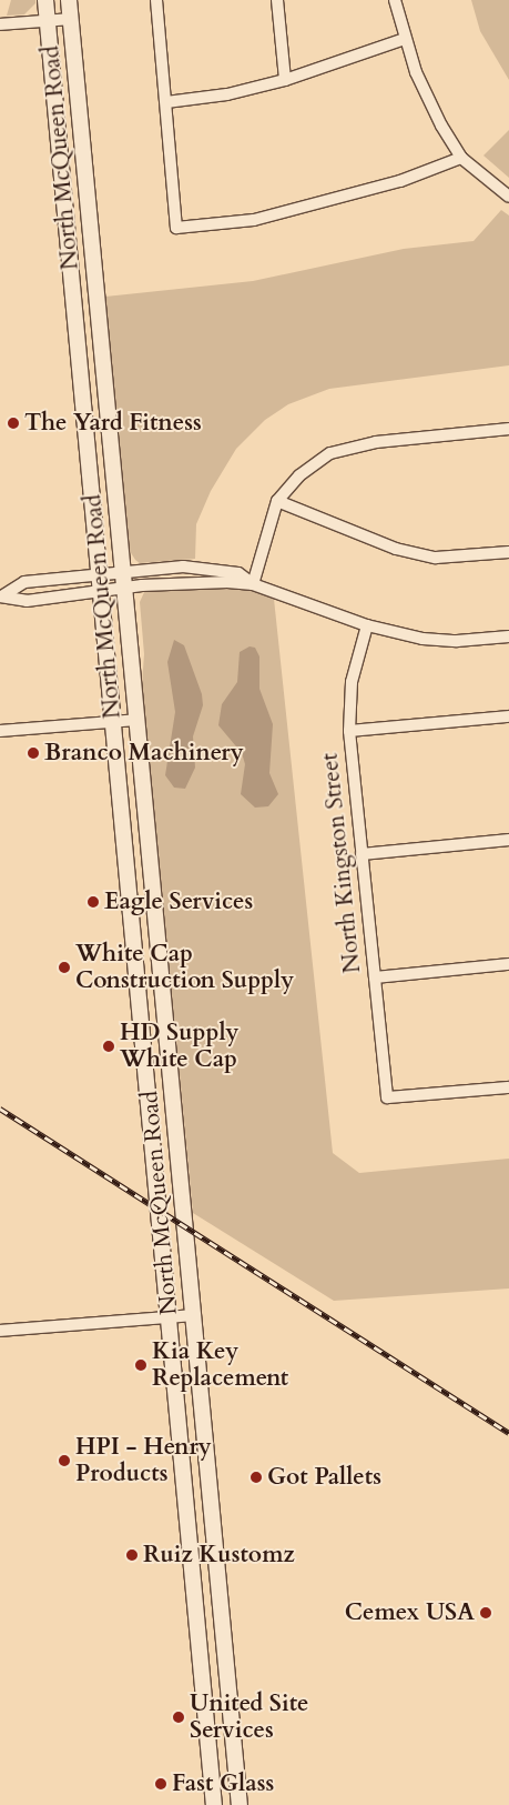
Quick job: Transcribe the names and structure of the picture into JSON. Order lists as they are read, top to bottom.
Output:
{
  "streets": {
    "main road": ["North McQueen Road"],
    "street": ["North Kingston Street"]
  },
  "places": [
    "The Yard Fitness",
    "Branco Machinery",
    "Eagle Services",
    "White Cap Construction Supply",
    "HD Supply White Cap",
    "Kia Key Replacement",
    "HPI - Henry Products",
    "Got Pallets",
    "Ruiz Kustomz",
    "Cemex USA",
    "United Site Services",
    "Fast Glass"
  ]
}
